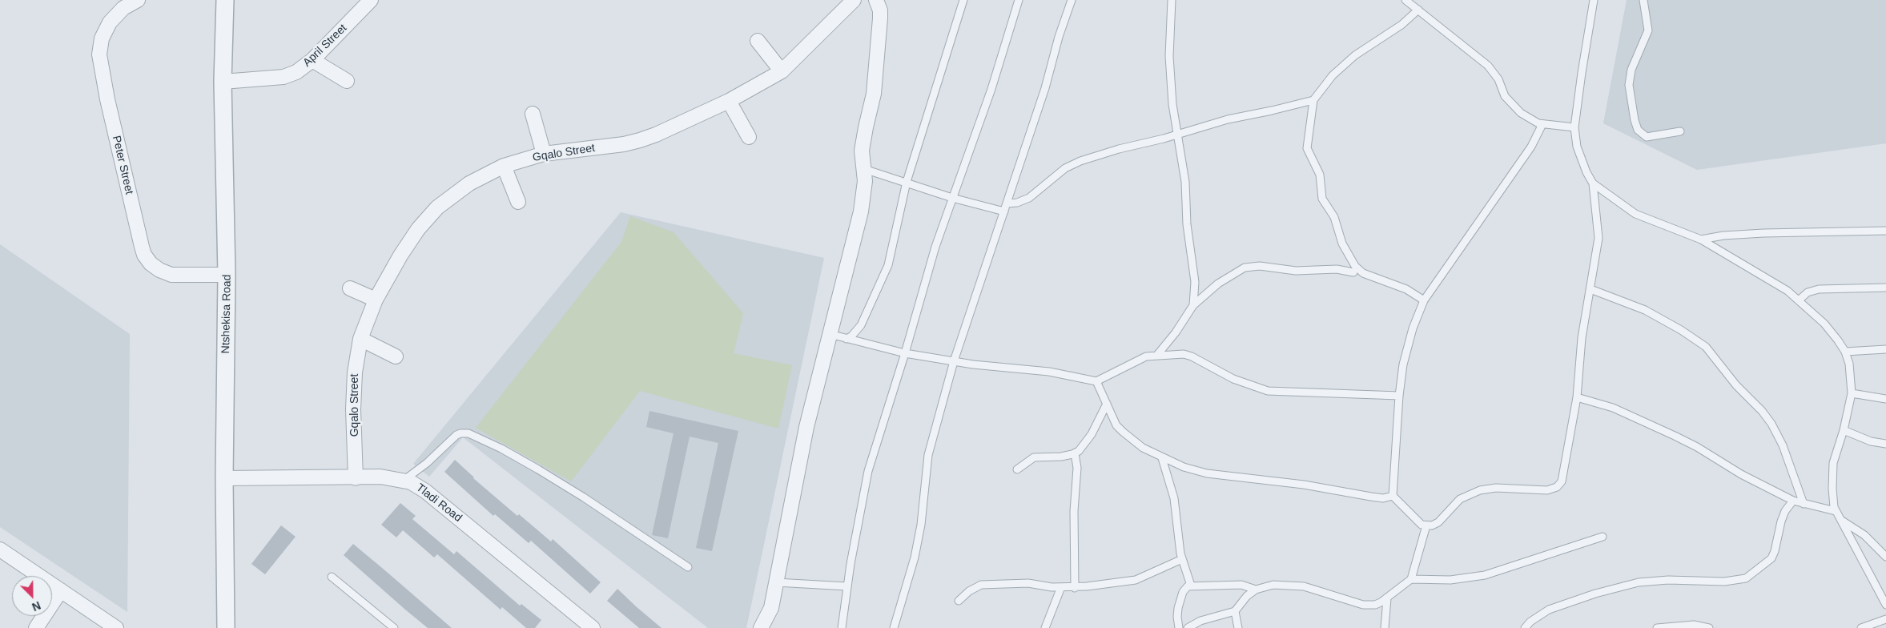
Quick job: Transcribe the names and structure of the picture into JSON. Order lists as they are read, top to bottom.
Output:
{
  "streets": {
    "street": [
      "April Street",
      "Gqalo Street",
      "Peter Street",
      "Ntshekisa Road",
      "Tladi Road"
    ]
  },
  "crossings": [
    ["April Street", "Ntshekisa Road"],
    ["Gqalo Street", "Tladi Road"],
    ["Peter Street", "Ntshekisa Road"],
    ["Ntshekisa Road", "Tladi Road"]
  ],
  "north": "bottom right"
}
